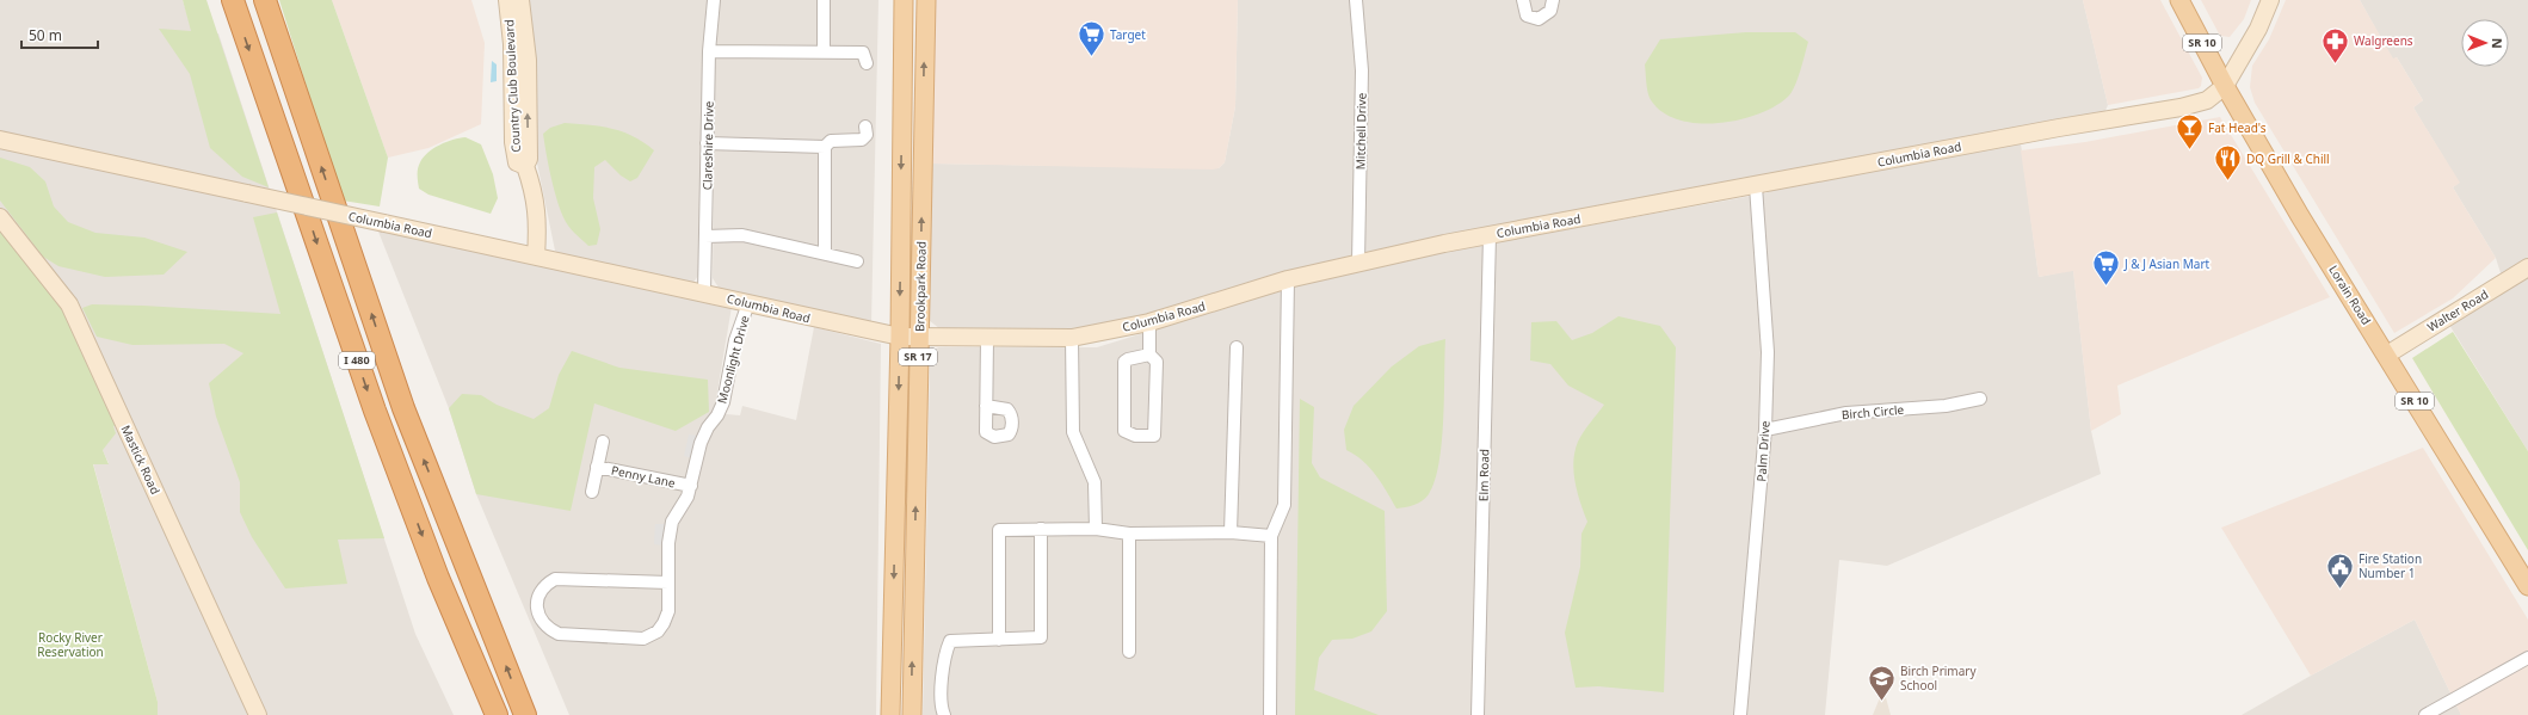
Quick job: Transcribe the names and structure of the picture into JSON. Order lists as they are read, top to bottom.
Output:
{
  "streets": {
    "highway": ["I 480"],
    "main road": [
      "SR 10",
      "Brookpark Road",
      "Lorain Road",
      "SR 17"
    ],
    "street": [
      "Country Club Boulevard",
      "Mitchell Drive",
      "Clareshire Drive",
      "Columbia Road",
      "Walter Road",
      "Moonlight Drive",
      "Birch Circle",
      "Palm Drive",
      "Mastick Road",
      "Elm Road",
      "Penny Lane"
    ]
  },
  "crossings": [
    ["Country Club Boulevard", "Columbia Road"],
    ["Mitchell Drive", "Columbia Road"],
    ["Clareshire Drive", "Columbia Road"],
    ["Columbia Road", "Brookpark Road"],
    ["Columbia Road", "Lorain Road"],
    ["Columbia Road", "Moonlight Drive"],
    ["Columbia Road", "Palm Drive"],
    ["Columbia Road", "Elm Road"],
    ["Lorain Road", "Walter Road"],
    ["Moonlight Drive", "Penny Lane"],
    ["Birch Circle", "Palm Drive"]
  ],
  "parks": ["Rocky River Reservation"],
  "places": {
    "supermarket": ["Target", "J & J Asian Mart"],
    "pharmacy": ["Walgreens"],
    "bar": ["Fat Head's"],
    "restaurant": ["DQ Grill & Chill"],
    "public building": ["Fire Station Number 1"],
    "school or university": ["Birch Primary School"]
  },
  "scale_bar": "50 m",
  "north": "right"
}
